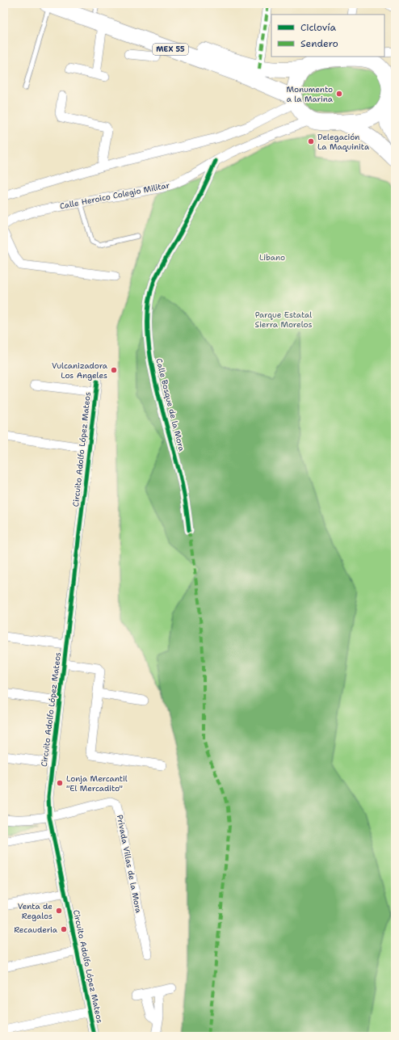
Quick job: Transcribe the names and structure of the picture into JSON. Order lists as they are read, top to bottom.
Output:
{
  "streets": {
    "highway": ["MEX 55"],
    "street": [
      "Calle Heroico Colegio Militar",
      "Calle Bosque de la Mora",
      "Circuito Adolfo López Mateos",
      "Privada Villas de la Mora"
    ]
  },
  "crossings": [
    ["MEX 55", "Calle Heroico Colegio Militar"],
    ["Calle Heroico Colegio Militar", "Calle Bosque de la Mora"],
    ["Circuito Adolfo López Mateos", "Privada Villas de la Mora"]
  ],
  "parks": ["Libano", "Parque Estatal Sierra Morelos"],
  "places": [
    "Monumento a la Marina",
    "Delegación La Maquinita",
    "Vulcanizadora Los Angeles",
    "Lonja Mercantil \"El Mercadito\"",
    "Venta de Regalos",
    "Recauderia"
  ],
  "legend": ["Ciclovía", "Sendero"]
}
